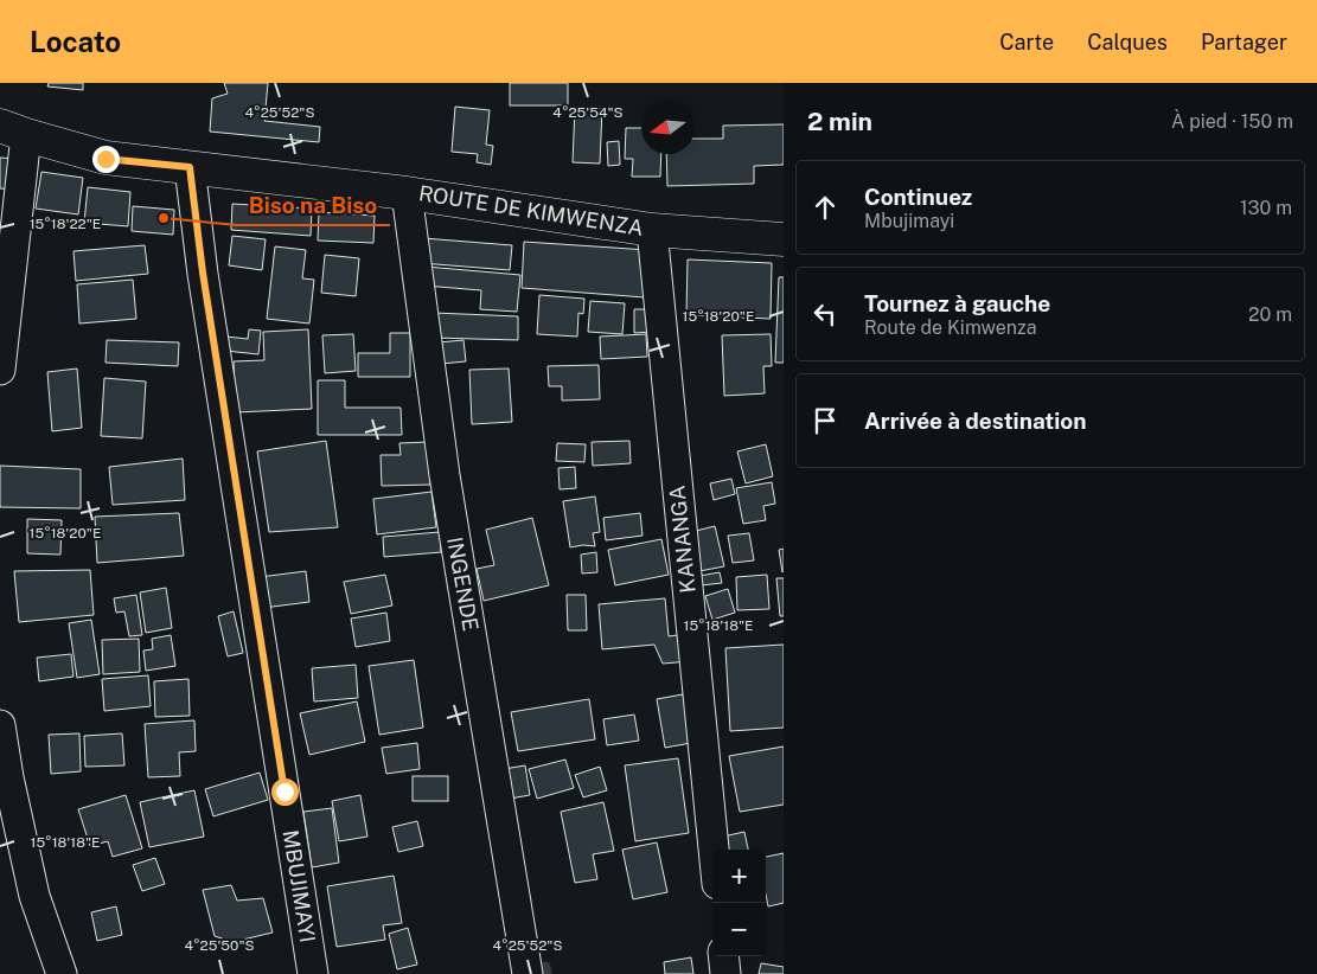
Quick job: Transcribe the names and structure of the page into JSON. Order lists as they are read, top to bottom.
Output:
{
  "streets": {
    "street": [
      "ROUTE DE KIMWENZA",
      "KANANGA",
      "INGENDE",
      "MBUJIMAYI"
    ]
  },
  "crossings": [
    ["ROUTE DE KIMWENZA", "KANANGA"],
    ["ROUTE DE KIMWENZA", "INGENDE"],
    ["ROUTE DE KIMWENZA", "MBUJIMAYI"]
  ],
  "places": ["Biso na Biso"],
  "north": "left",
  "page": {
    "header": "Locato",
    "nav": ["Carte", "Calques", "Partager"],
    "heading": ["2 min", "À pied · 150 m"],
    "list": [
      ["Continuez", "Mbujimayi", "130 m"],
      ["Tournez à gauche", "Route de Kimwenza", "20 m"],
      "Arrivée à destination"
    ],
    "map_buttons": ["+", "−"]
  },
  "coordinates": [
    "4°25'52\"S",
    "4°25'54\"S",
    "15°18'22\"E",
    "15°18'20\"E",
    "15°18'18\"E",
    "4°25'50\"S"
  ]
}
